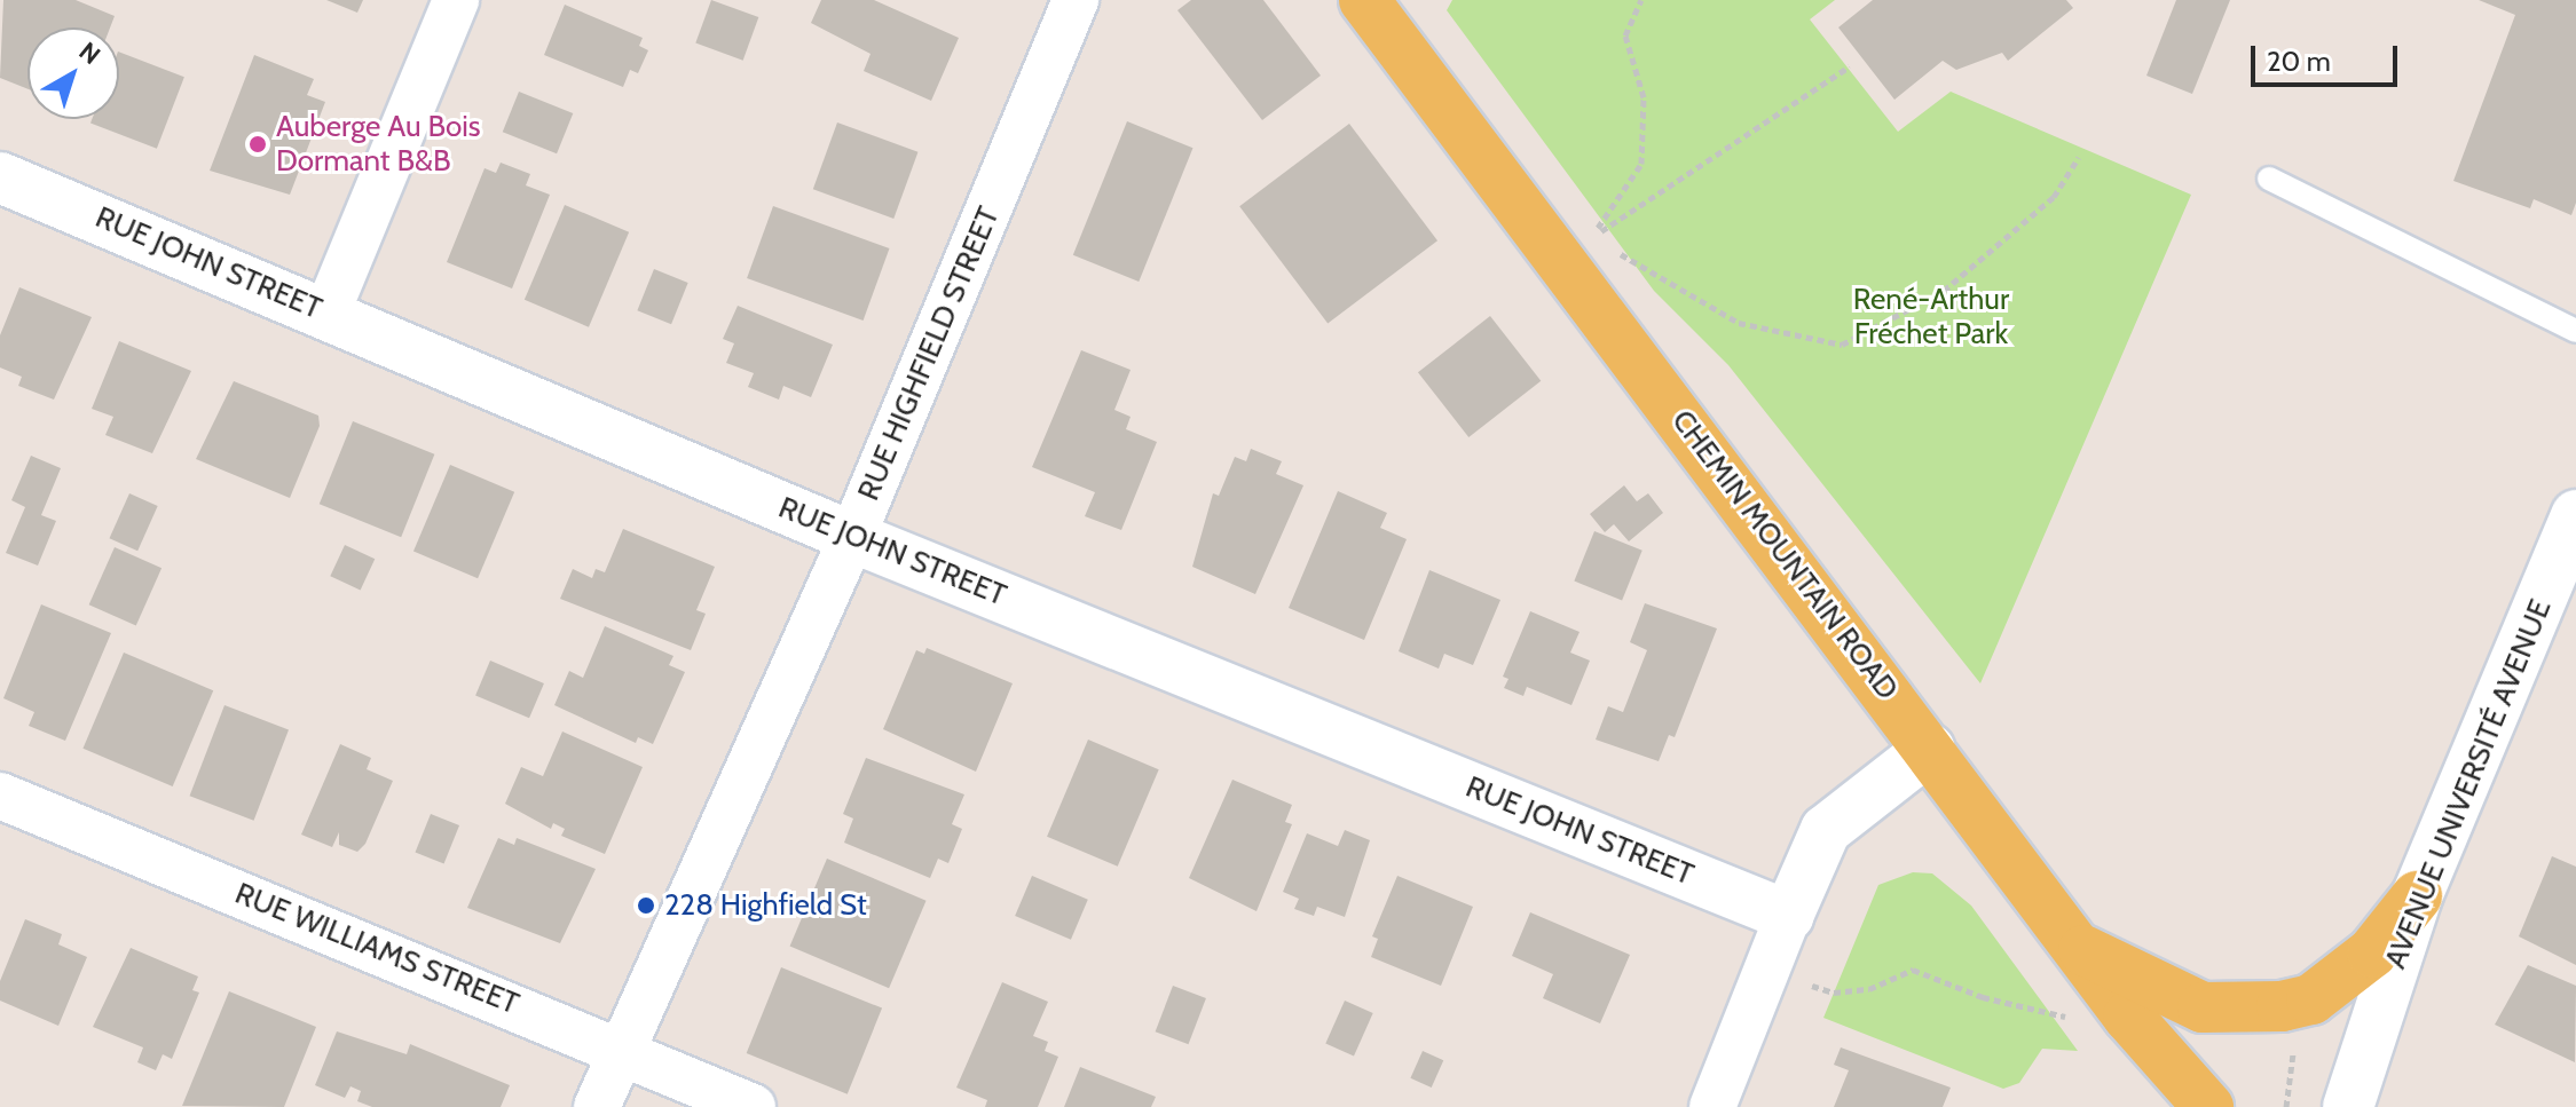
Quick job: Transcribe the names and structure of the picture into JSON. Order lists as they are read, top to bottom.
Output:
{
  "streets": {
    "main road": ["CHEMIN MOUNTAIN ROAD"],
    "street": [
      "RUE JOHN STREET",
      "RUE HIGHFIELD STREET",
      "AVENUE UNIVERSITÉ AVENUE",
      "RUE WILLIAMS STREET"
    ]
  },
  "crossings": [
    ["RUE JOHN STREET", "RUE HIGHFIELD STREET"],
    ["RUE HIGHFIELD STREET", "RUE WILLIAMS STREET"]
  ],
  "parks": ["René-Arthur Fréchet Park"],
  "places": ["Auberge Au Bois Dormant B&B", "228 Highfield St"],
  "scale_bar": "20 m",
  "north": "top right"
}
